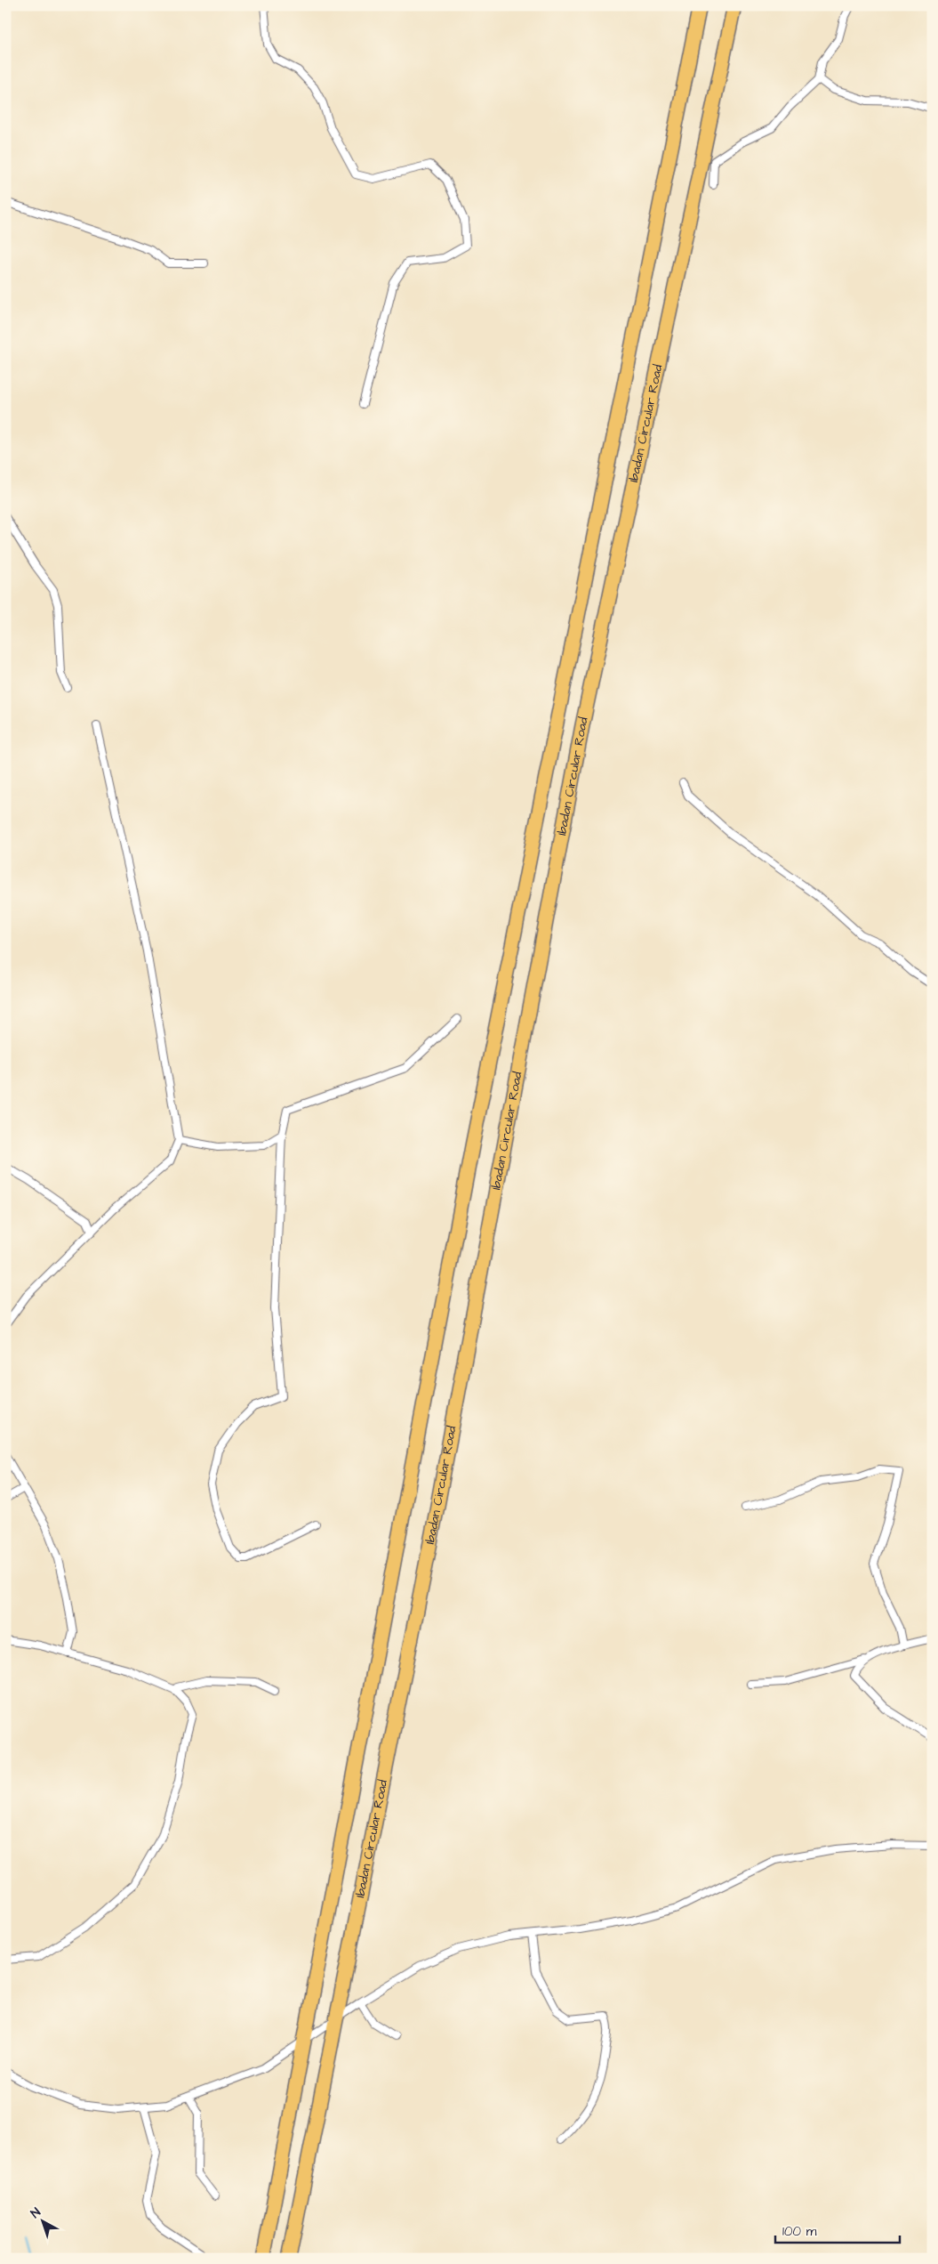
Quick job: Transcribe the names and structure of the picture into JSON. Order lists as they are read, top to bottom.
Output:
{
  "streets": {
    "highway": ["Ibadan Circular Road"]
  },
  "scale_bar": "100 m",
  "north": "top left"
}
